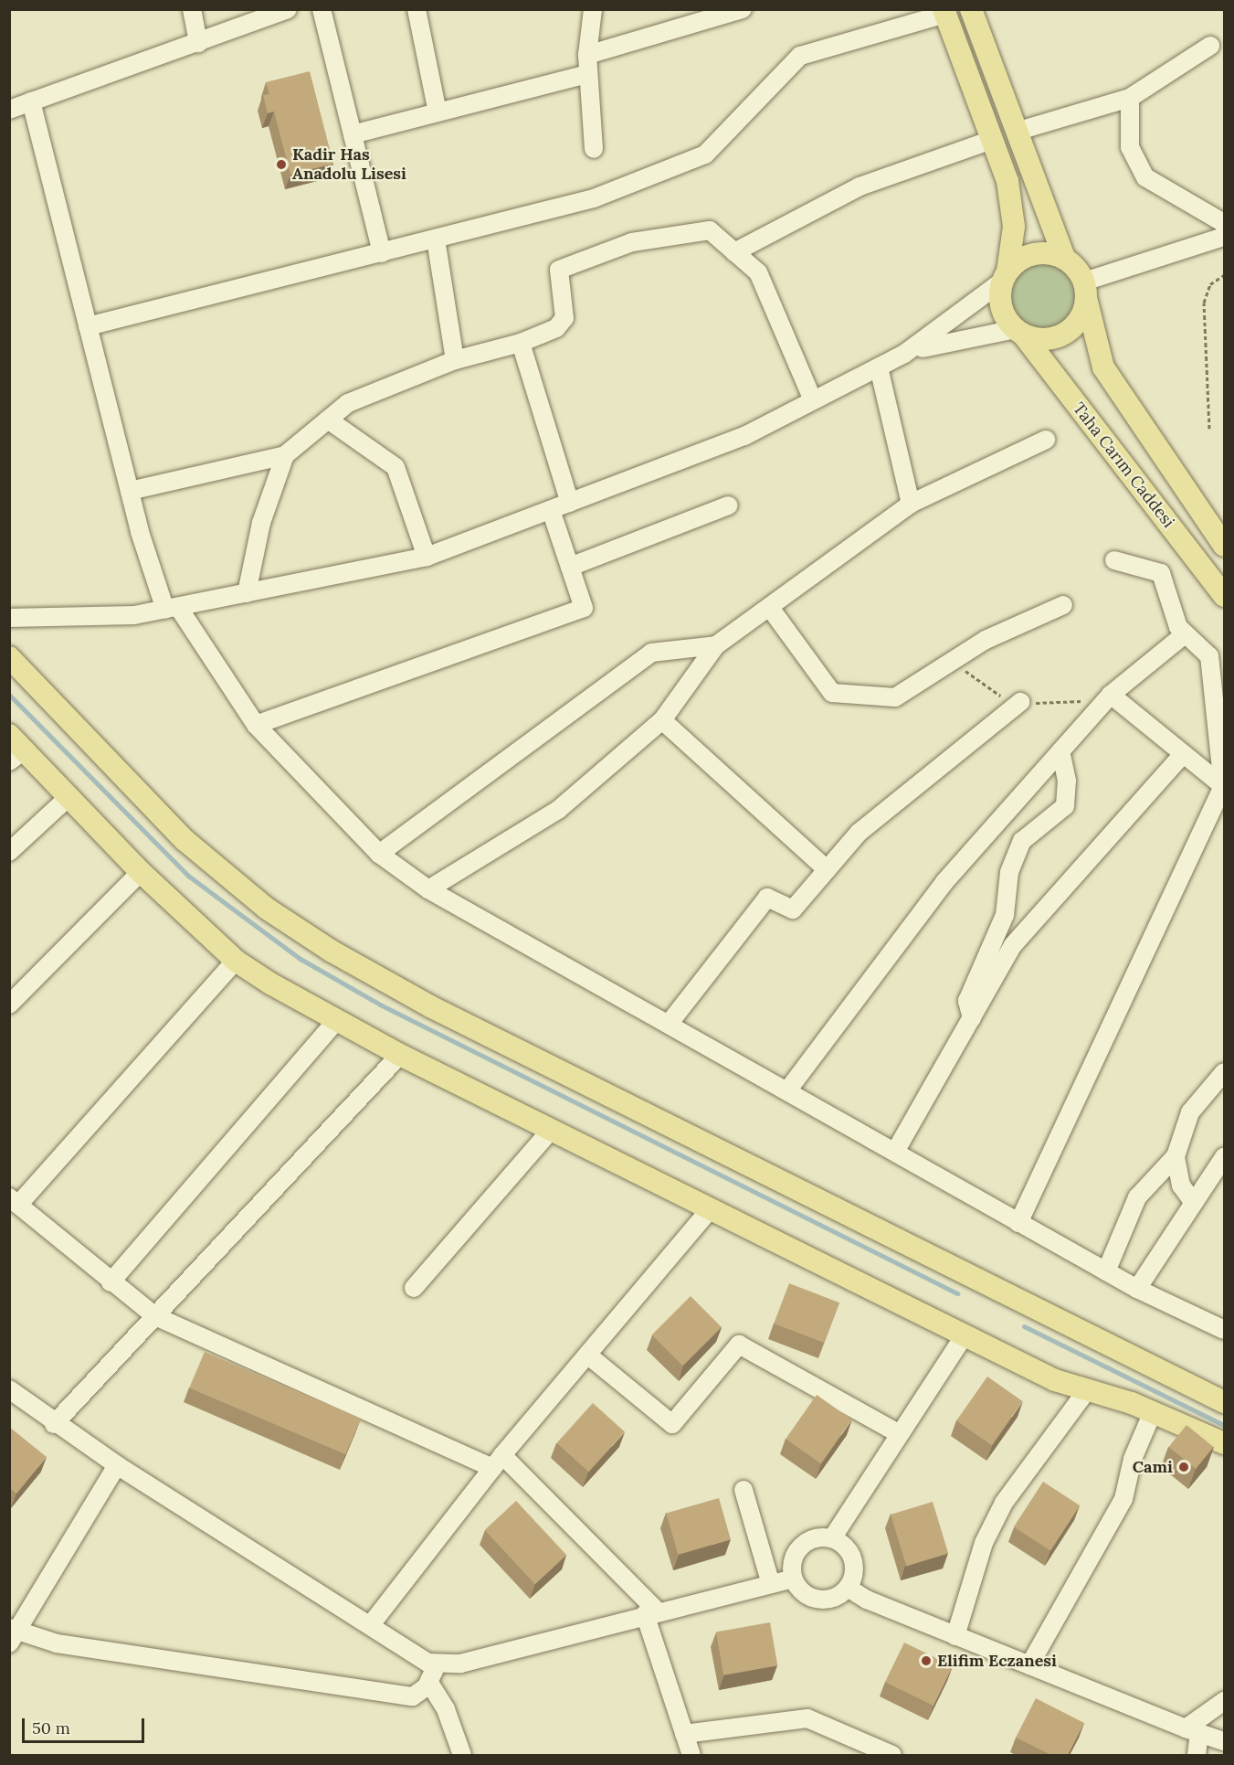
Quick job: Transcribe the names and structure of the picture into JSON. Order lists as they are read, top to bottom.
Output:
{
  "streets": {
    "main road": ["Taha Carım Caddesi"]
  },
  "places": ["Kadir Has Anadolu Lisesi", "Cami", "Elifim Eczanesi"],
  "scale_bar": "50 m"
}
